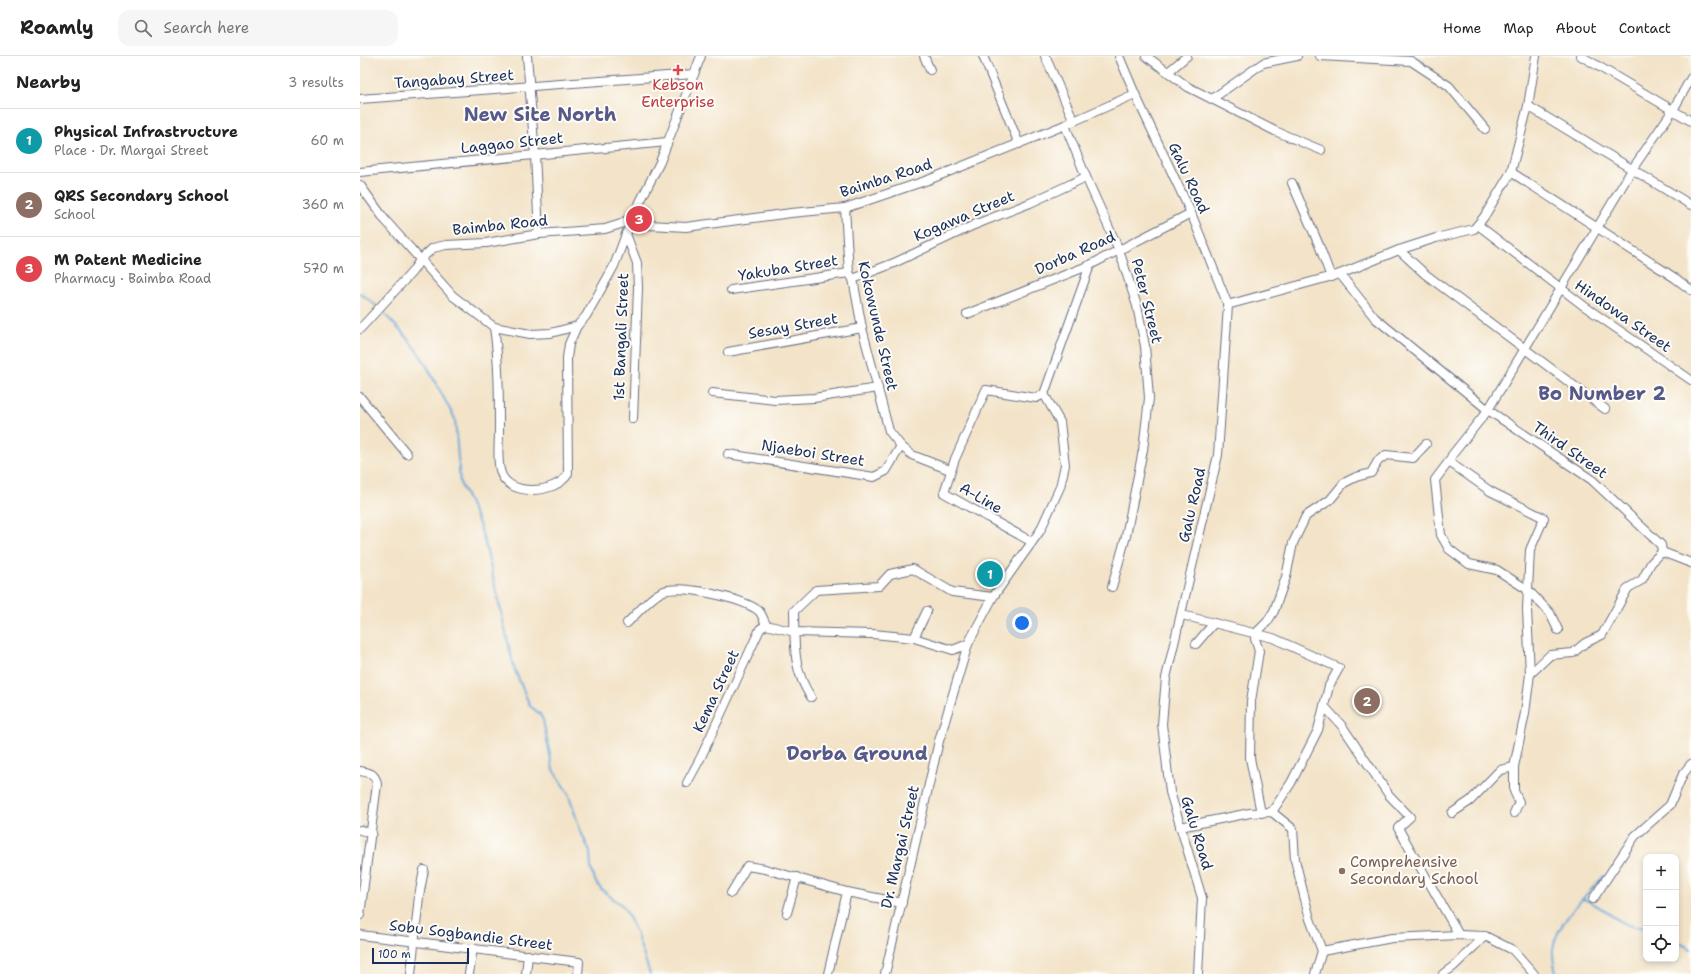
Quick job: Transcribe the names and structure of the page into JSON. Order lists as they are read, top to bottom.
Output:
{
  "streets": {
    "street": [
      "Tangabay Street",
      "Laggao Street",
      "Baimba Road",
      "Galu Road",
      "Kogawa Street",
      "Dorba Road",
      "Yakuba Street",
      "Peter Street",
      "Hindowa Street",
      "Sesay Street",
      "Kokowunde Street",
      "1st Bangali Street",
      "Third Street",
      "Njaeboi Street",
      "A-Line",
      "Kema Street",
      "Dr. Margai Street",
      "Sobu Sogbandie Street"
    ]
  },
  "crossings": [
    ["Baimba Road", "Galu Road"],
    ["Baimba Road", "Peter Street"],
    ["Baimba Road", "Kokowunde Street"],
    ["Galu Road", "Dorba Road"],
    ["Kogawa Street", "Yakuba Street"],
    ["Kogawa Street", "Peter Street"],
    ["Kogawa Street", "Kokowunde Street"],
    ["Dorba Road", "Peter Street"],
    ["Yakuba Street", "Kokowunde Street"],
    ["Sesay Street", "Kokowunde Street"],
    ["Kokowunde Street", "Njaeboi Street"],
    ["Kokowunde Street", "A-Line"],
    ["Njaeboi Street", "A-Line"],
    ["A-Line", "Dr. Margai Street"]
  ],
  "districts": ["New Site North", "Bo Number 2", "Dorba Ground"],
  "places": {
    "health": ["Kebson Enterprise"],
    "other": ["Comprehensive Secondary School"]
  },
  "scale_bar": "100 m",
  "page": {
    "header": "Roamly",
    "search": "Search here",
    "nav": [
      "Home",
      "Map",
      "About",
      "Contact"
    ],
    "heading": ["Nearby", "3 results"],
    "list": [
      {
        "mark": "1",
        "name": "Physical Infrastructure",
        "note": "Place · Dr. Margai Street",
        "value": "60 m"
      },
      {
        "mark": "2",
        "name": "QRS Secondary School",
        "note": "School",
        "value": "360 m"
      },
      {
        "mark": "3",
        "name": "M Patent Medicine",
        "note": "Pharmacy · Baimba Road",
        "value": "570 m"
      }
    ],
    "pins": ["3", "1", "2"],
    "map_buttons": ["+", "−"],
    "scale": "100 m"
  }
}
